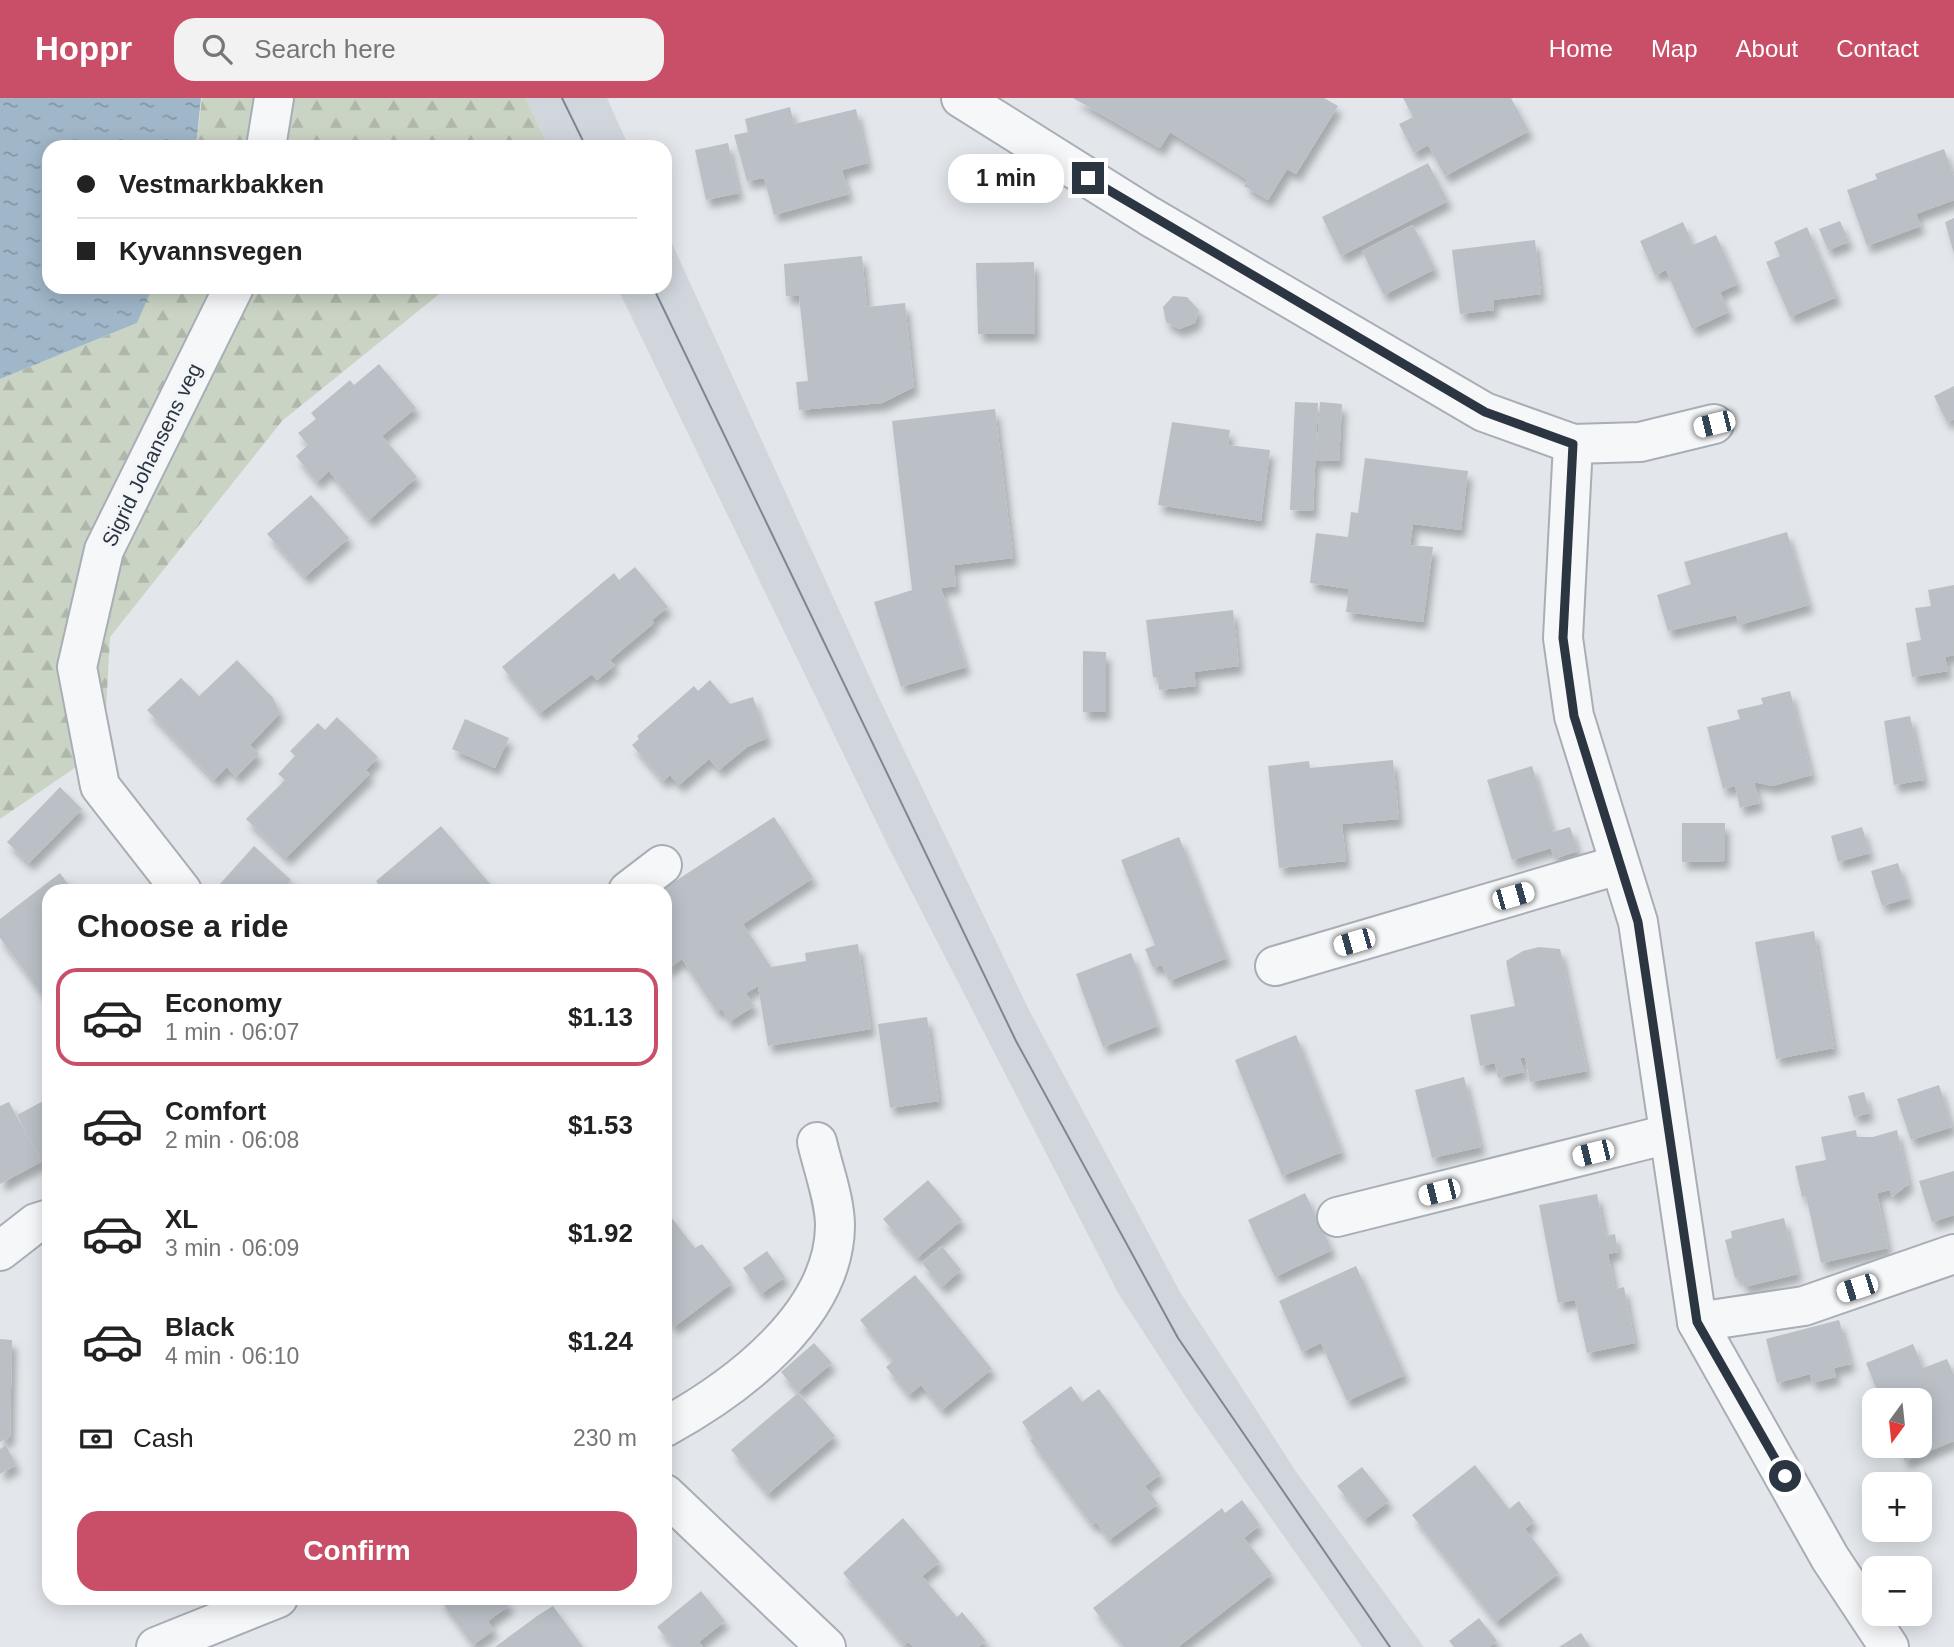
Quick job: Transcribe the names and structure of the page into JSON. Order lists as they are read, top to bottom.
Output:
{
  "streets": {
    "street": ["Sigrid Johansens veg"]
  },
  "north": "bottom",
  "page": {
    "header": "Hoppr",
    "search": "Search here",
    "nav": [
      "Home",
      "Map",
      "About",
      "Contact"
    ],
    "banner": ["Vestmarkbakken", "Kyvannsvegen"],
    "bubble": "1 min",
    "heading": "Choose a ride",
    "list": [
      {
        "name": "Economy",
        "note": "1 min · 06:07",
        "value": "$1.13"
      },
      {
        "name": "Comfort",
        "note": "2 min · 06:08",
        "value": "$1.53"
      },
      {
        "name": "XL",
        "note": "3 min · 06:09",
        "value": "$1.92"
      },
      {
        "name": "Black",
        "note": "4 min · 06:10",
        "value": "$1.24"
      }
    ],
    "map_buttons": ["+", "−"],
    "pay": ["Cash", "230 m"],
    "buttons": "Confirm"
  }
}
